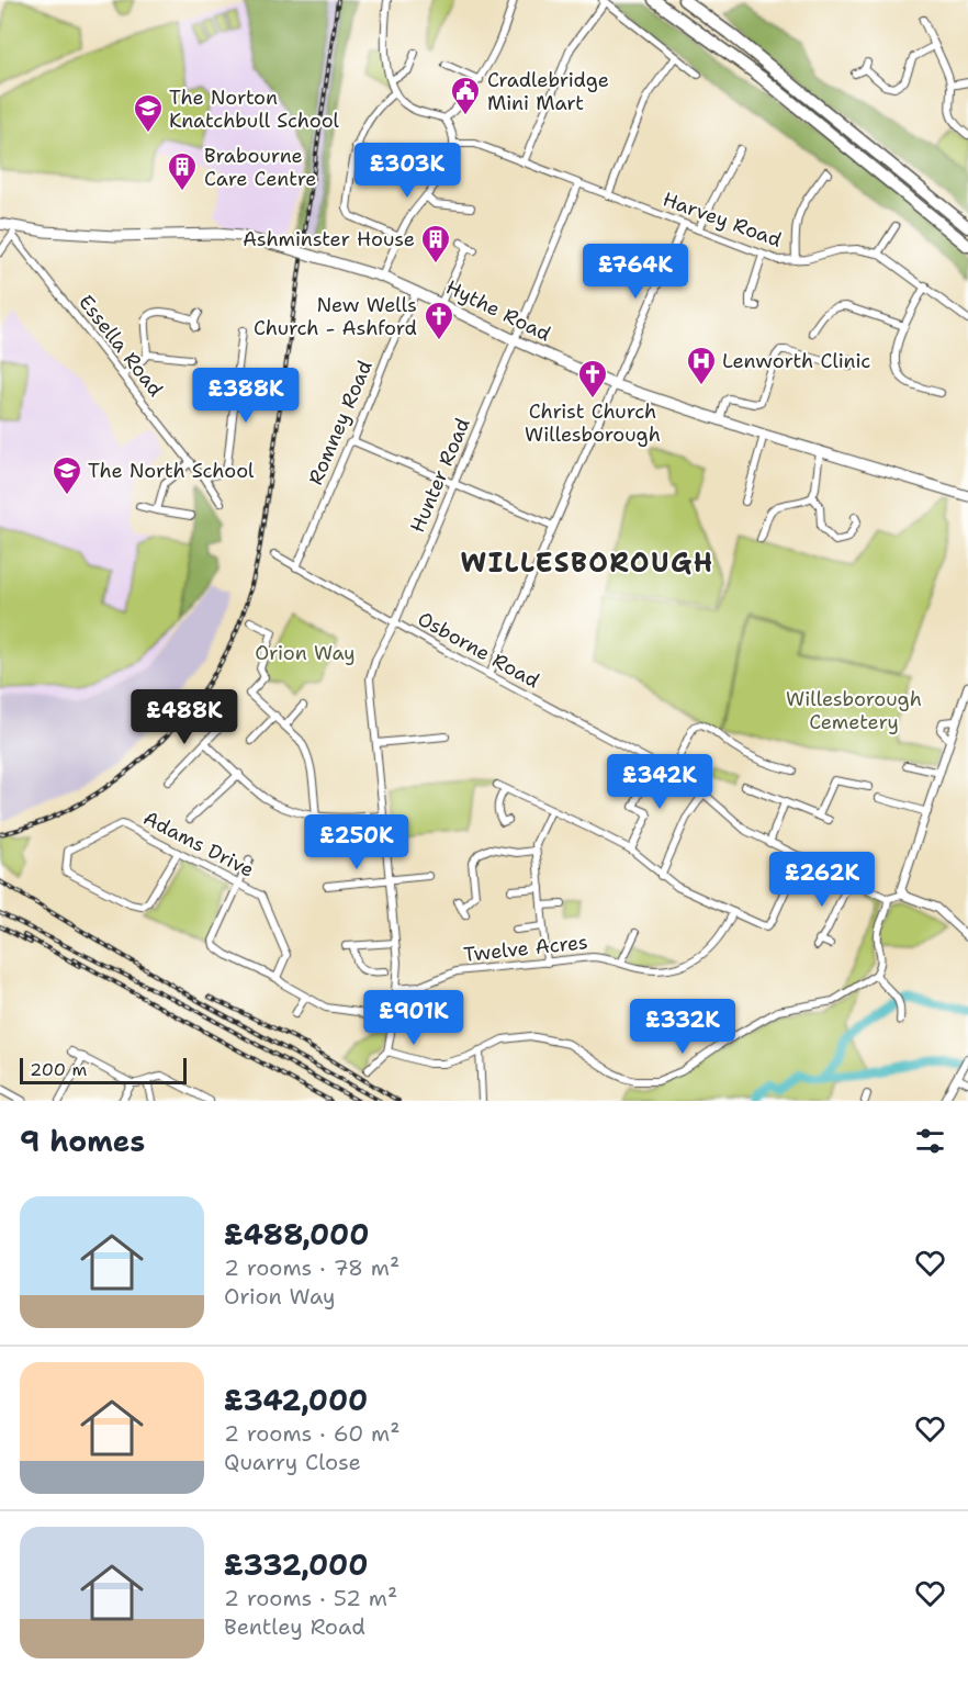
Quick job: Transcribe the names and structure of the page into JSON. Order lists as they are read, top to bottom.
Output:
{
  "streets": {
    "main road": ["Hythe Road"],
    "street": [
      "Harvey Road",
      "Essella Road",
      "Romney Road",
      "Hunter Road",
      "Osborne Road",
      "Adams Drive",
      "Twelve Acres"
    ]
  },
  "crossings": [
    ["Harvey Road", "Hunter Road"],
    ["Hythe Road", "Essella Road"],
    ["Hythe Road", "Romney Road"],
    ["Hythe Road", "Hunter Road"],
    ["Romney Road", "Osborne Road"],
    ["Hunter Road", "Osborne Road"],
    ["Hunter Road", "Twelve Acres"]
  ],
  "districts": ["WILLESBOROUGH"],
  "parks": ["Orion Way", "Willesborough Cemetery"],
  "places": {
    "public building": ["Cradlebridge Mini Mart"],
    "school or university": ["The Norton Knatchbull School", "The North School"],
    "building": ["Brabourne Care Centre", "Ashminster House"],
    "church": ["New Wells Church - Ashford", "Christ Church Willesborough"],
    "hospital": ["Lenworth Clinic"]
  },
  "scale_bar": "200 m",
  "page": {
    "price": [
      "£303K",
      "£764K",
      "£388K",
      "£488K",
      "£342K",
      "£250K",
      "£262K",
      "£901K",
      "£332K"
    ],
    "scale": "200 m",
    "heading": "9 homes",
    "list": [
      {
        "name": "£488,000",
        "note": "2 rooms · 78 m² · Orion Way"
      },
      {
        "name": "£342,000",
        "note": "2 rooms · 60 m² · Quarry Close"
      },
      {
        "name": "£332,000",
        "note": "2 rooms · 52 m² · Bentley Road"
      }
    ]
  }
}
